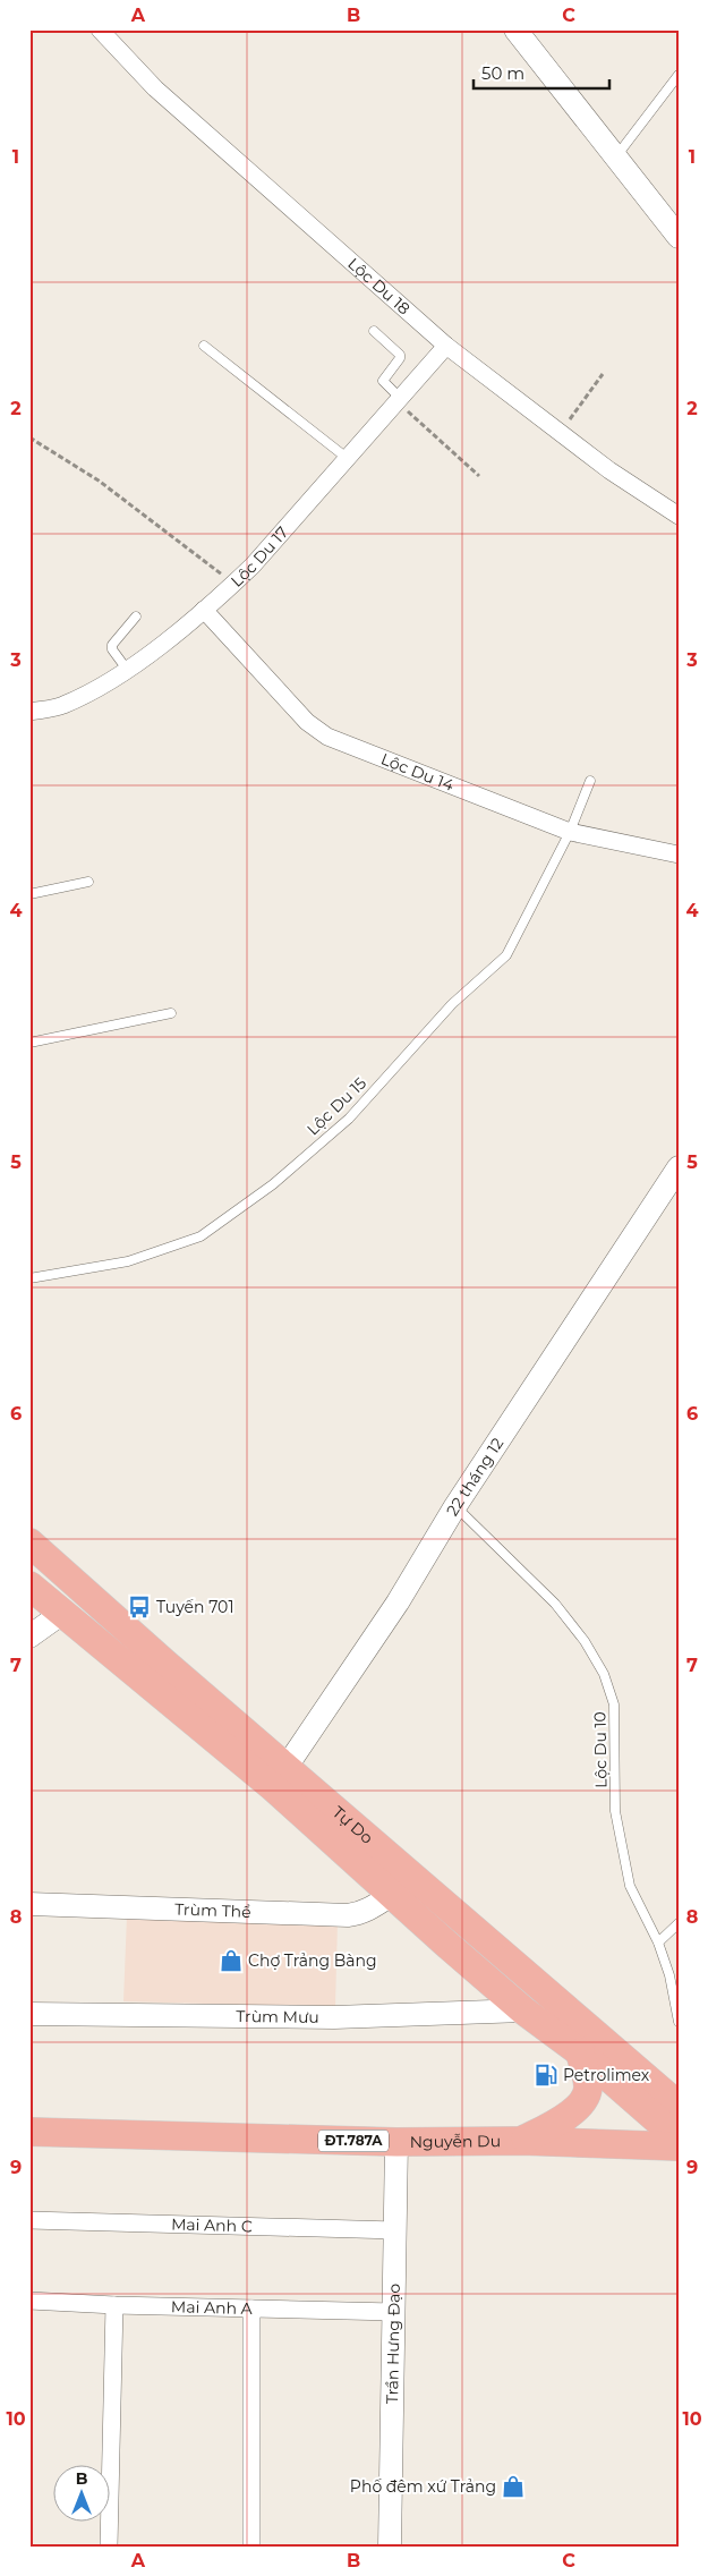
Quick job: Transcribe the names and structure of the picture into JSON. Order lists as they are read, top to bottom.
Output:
{
  "streets": {
    "main road": ["Tự Do", "ĐT.787A", "Nguyễn Du"],
    "street": [
      "Lộc Du 18",
      "Lộc Du 17",
      "Lộc Du 14",
      "22 tháng 12",
      "Trùm Thể",
      "Trùm Mưu",
      "Mai Anh C",
      "Mai Anh A",
      "Trần Hưng Đạo"
    ],
    "lane": ["Lộc Du 15", "Lộc Du 10"]
  },
  "crossings": [
    ["Lộc Du 18", "Lộc Du 17"],
    ["Lộc Du 17", "Lộc Du 14"],
    ["Lộc Du 14", "Lộc Du 15"],
    ["22 tháng 12", "Lộc Du 10"],
    ["22 tháng 12", "Tự Do"],
    ["Tự Do", "Trùm Thể"],
    ["Tự Do", "Trùm Mưu"],
    ["Nguyễn Du", "Trần Hưng Đạo"],
    ["Mai Anh C", "Trần Hưng Đạo"],
    ["Mai Anh A", "Trần Hưng Đạo"]
  ],
  "places": {
    "bus stop": ["Tuyến 701"],
    "shop": ["Chợ Trảng Bàng", "Phố đêm xứ Trảng"],
    "fuel station": ["Petrolimex"]
  },
  "scale_bar": "50 m",
  "north": "top",
  "grid": {
    "columns": ["A", "B", "C"],
    "rows": [
      "1",
      "2",
      "3",
      "4",
      "5",
      "6",
      "7",
      "8",
      "9",
      "10"
    ]
  }
}
